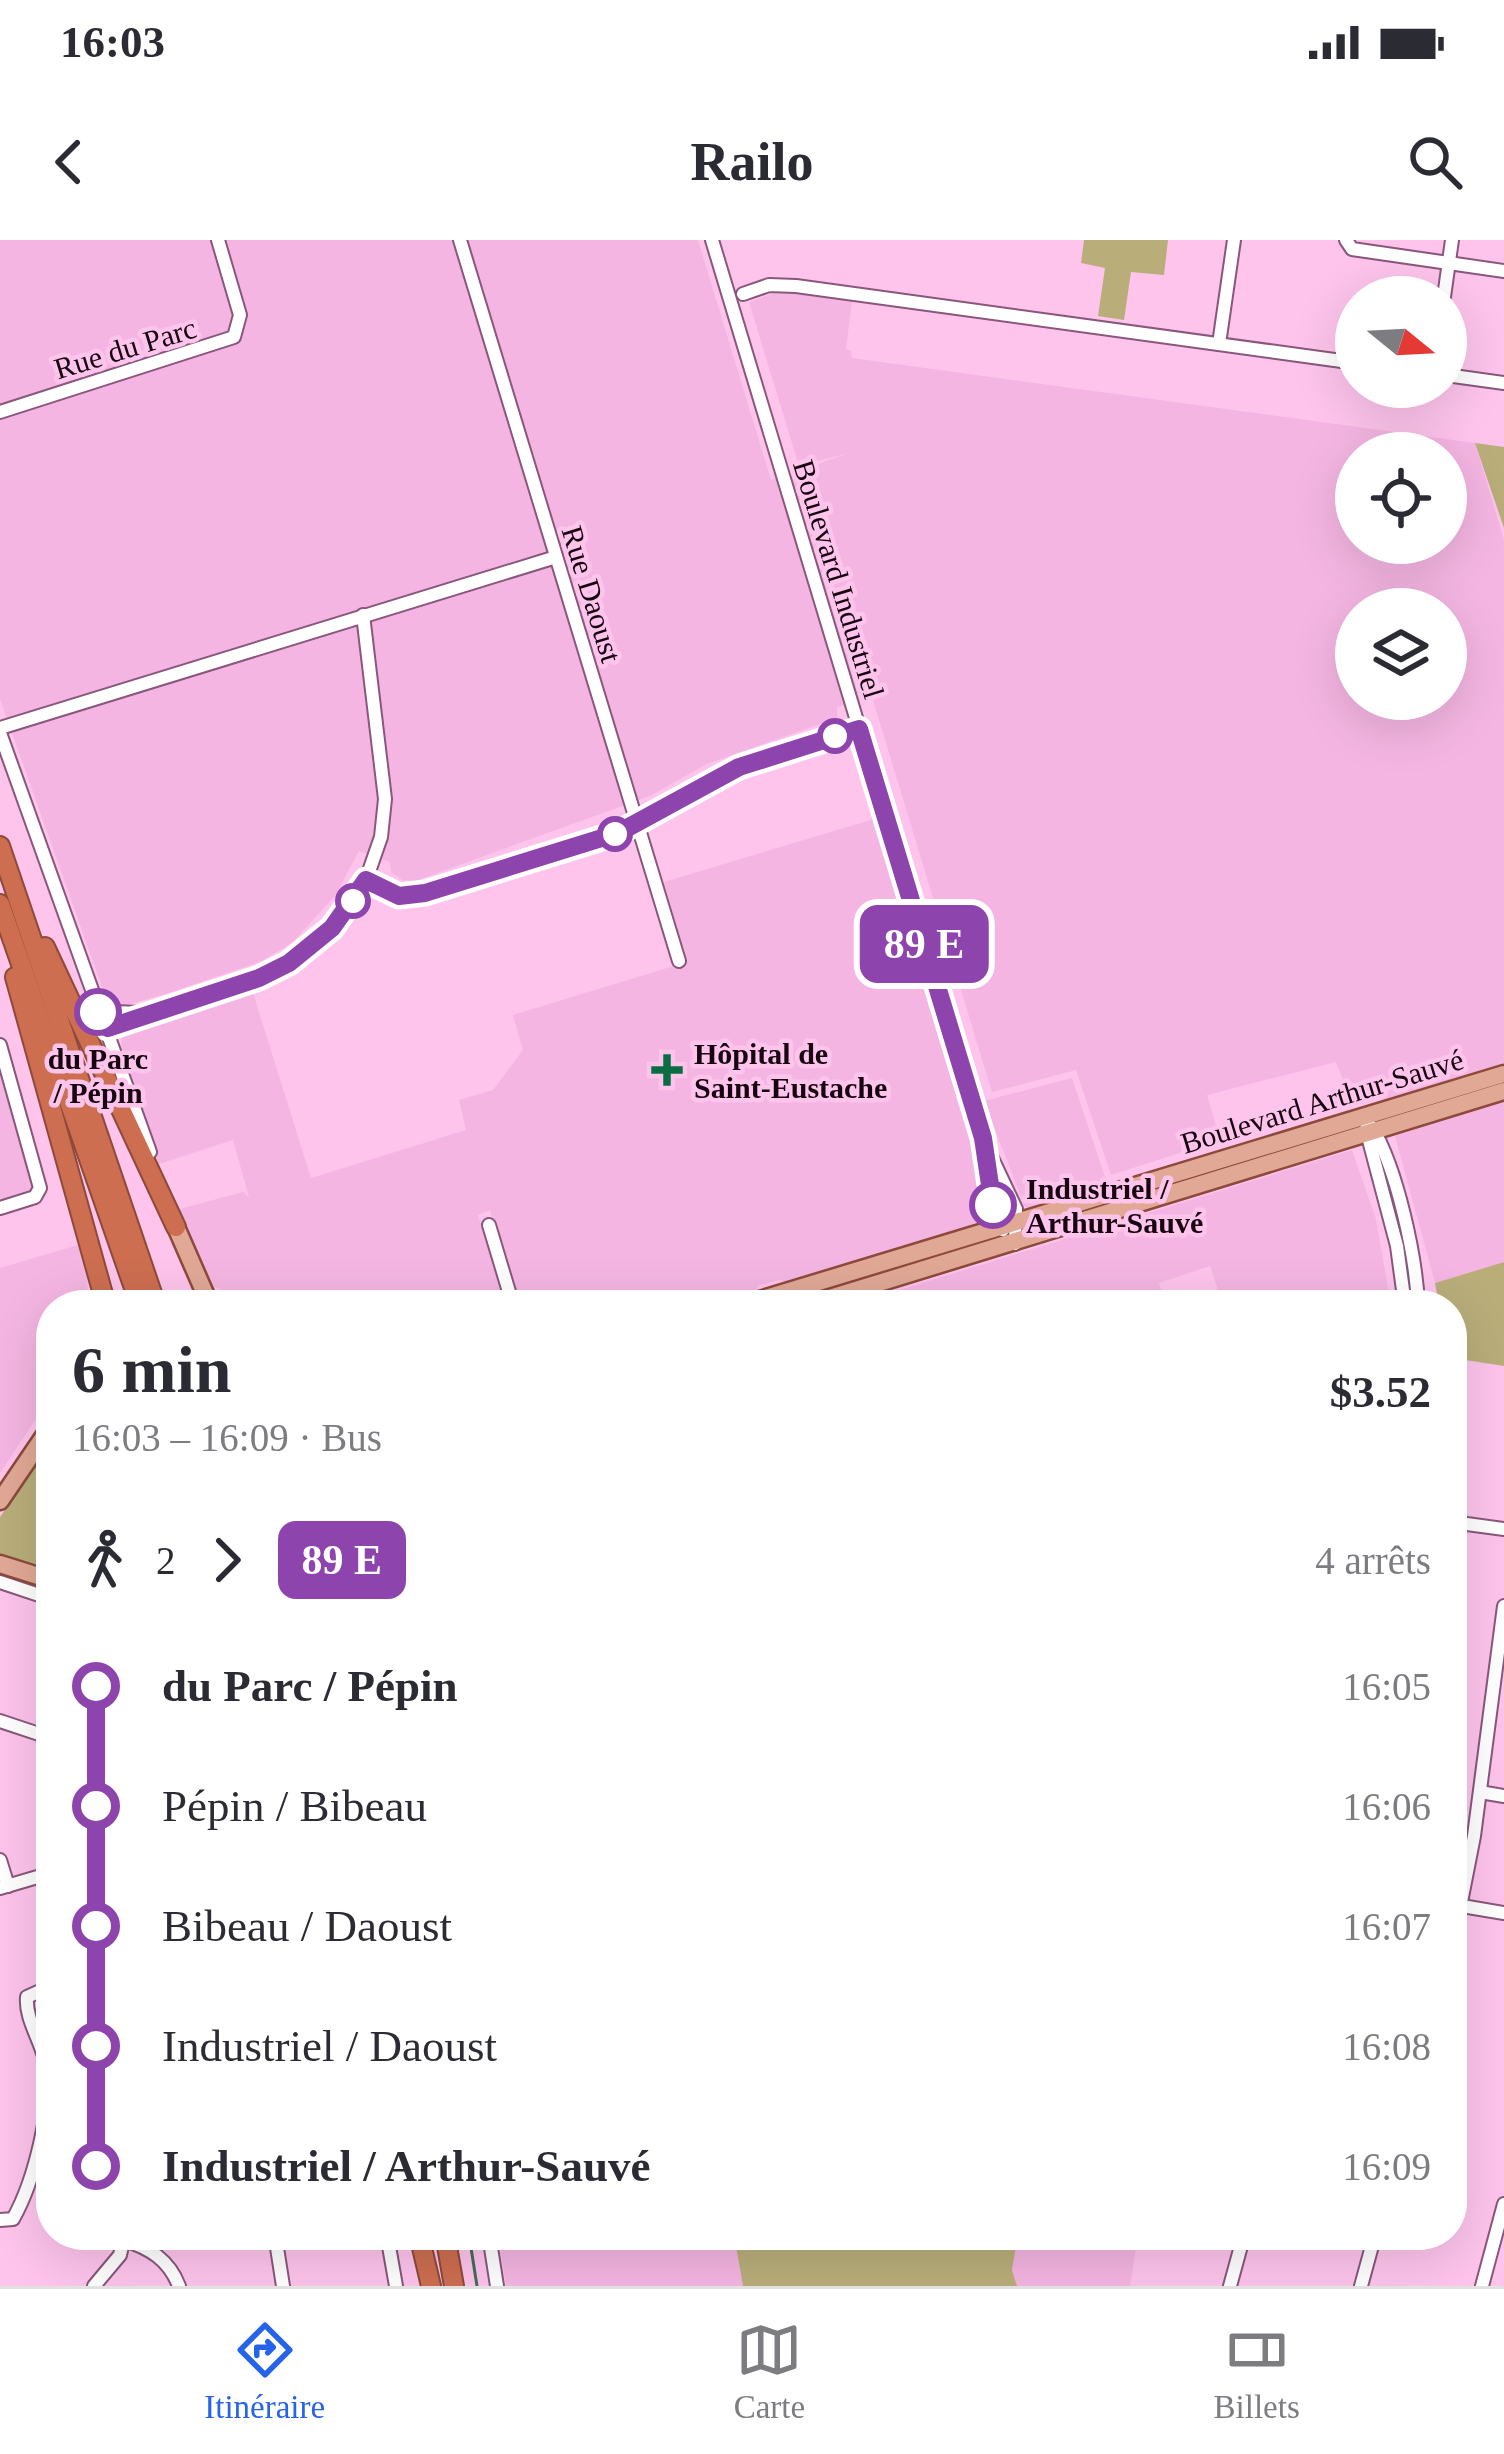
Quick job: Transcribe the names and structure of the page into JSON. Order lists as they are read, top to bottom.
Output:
{
  "streets": {
    "main road": ["Boulevard Arthur-Sauvé"],
    "street": ["Rue du Parc", "Boulevard Industriel", "Rue Daoust"]
  },
  "crossings": [
    ["Boulevard Industriel", "Boulevard Arthur-Sauvé"]
  ],
  "places": {
    "other": ["du Parc / Pépin", "Industriel / Arthur-Sauvé"],
    "health": ["Hôpital de Saint-Eustache"]
  },
  "north": "right",
  "page": {
    "status": "16:03",
    "header": "Railo",
    "on_map": "89 E",
    "heading": ["6 min", "16:03 – 16:09 · Bus", "$3.52"],
    "legs": ["2", "89 E", "4 arrêts"],
    "list": [
      {
        "name": "du Parc / Pépin",
        "value": "16:05"
      },
      {
        "name": "Pépin / Bibeau",
        "value": "16:06"
      },
      {
        "name": "Bibeau / Daoust",
        "value": "16:07"
      },
      {
        "name": "Industriel / Daoust",
        "value": "16:08"
      },
      {
        "name": "Industriel / Arthur-Sauvé",
        "value": "16:09"
      }
    ],
    "tabs": ["Itinéraire", "Carte", "Billets"]
  }
}
